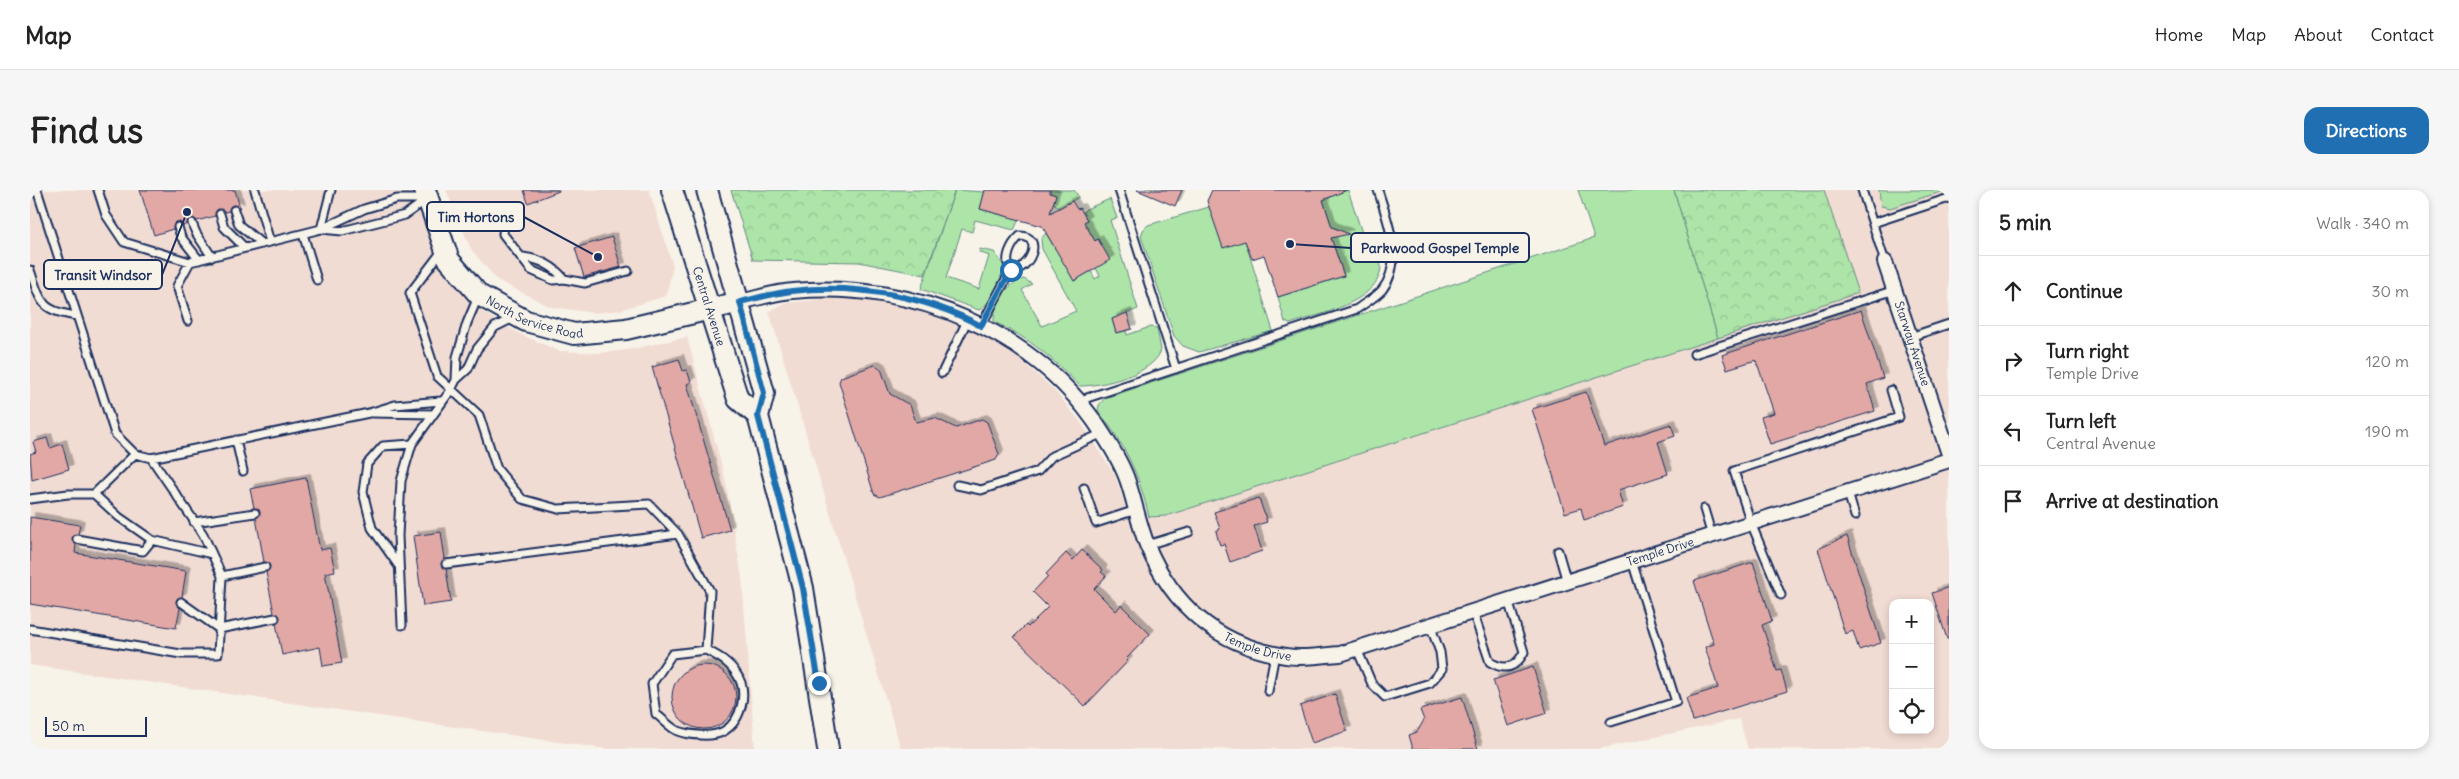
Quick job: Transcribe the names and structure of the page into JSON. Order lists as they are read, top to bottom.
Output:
{
  "streets": {
    "street": [
      "Central Avenue",
      "North Service Road",
      "Starway Avenue",
      "Temple Drive"
    ]
  },
  "crossings": [
    ["Central Avenue", "North Service Road"],
    ["Central Avenue", "Temple Drive"],
    ["North Service Road", "Temple Drive"]
  ],
  "places": ["Transit Windsor", "Parkwood Gospel Temple", "Tim Hortons"],
  "scale_bar": "50 m",
  "page": {
    "header": "Map",
    "nav": [
      "Home",
      "Map",
      "About",
      "Contact"
    ],
    "buttons": "Directions",
    "title": "Find us",
    "heading": ["5 min", "Walk · 340 m"],
    "list": [
      ["Continue", "30 m"],
      ["Turn right", "Temple Drive", "120 m"],
      ["Turn left", "Central Avenue", "190 m"],
      "Arrive at destination"
    ],
    "map_buttons": ["+", "−"],
    "scale": "50 m"
  }
}
